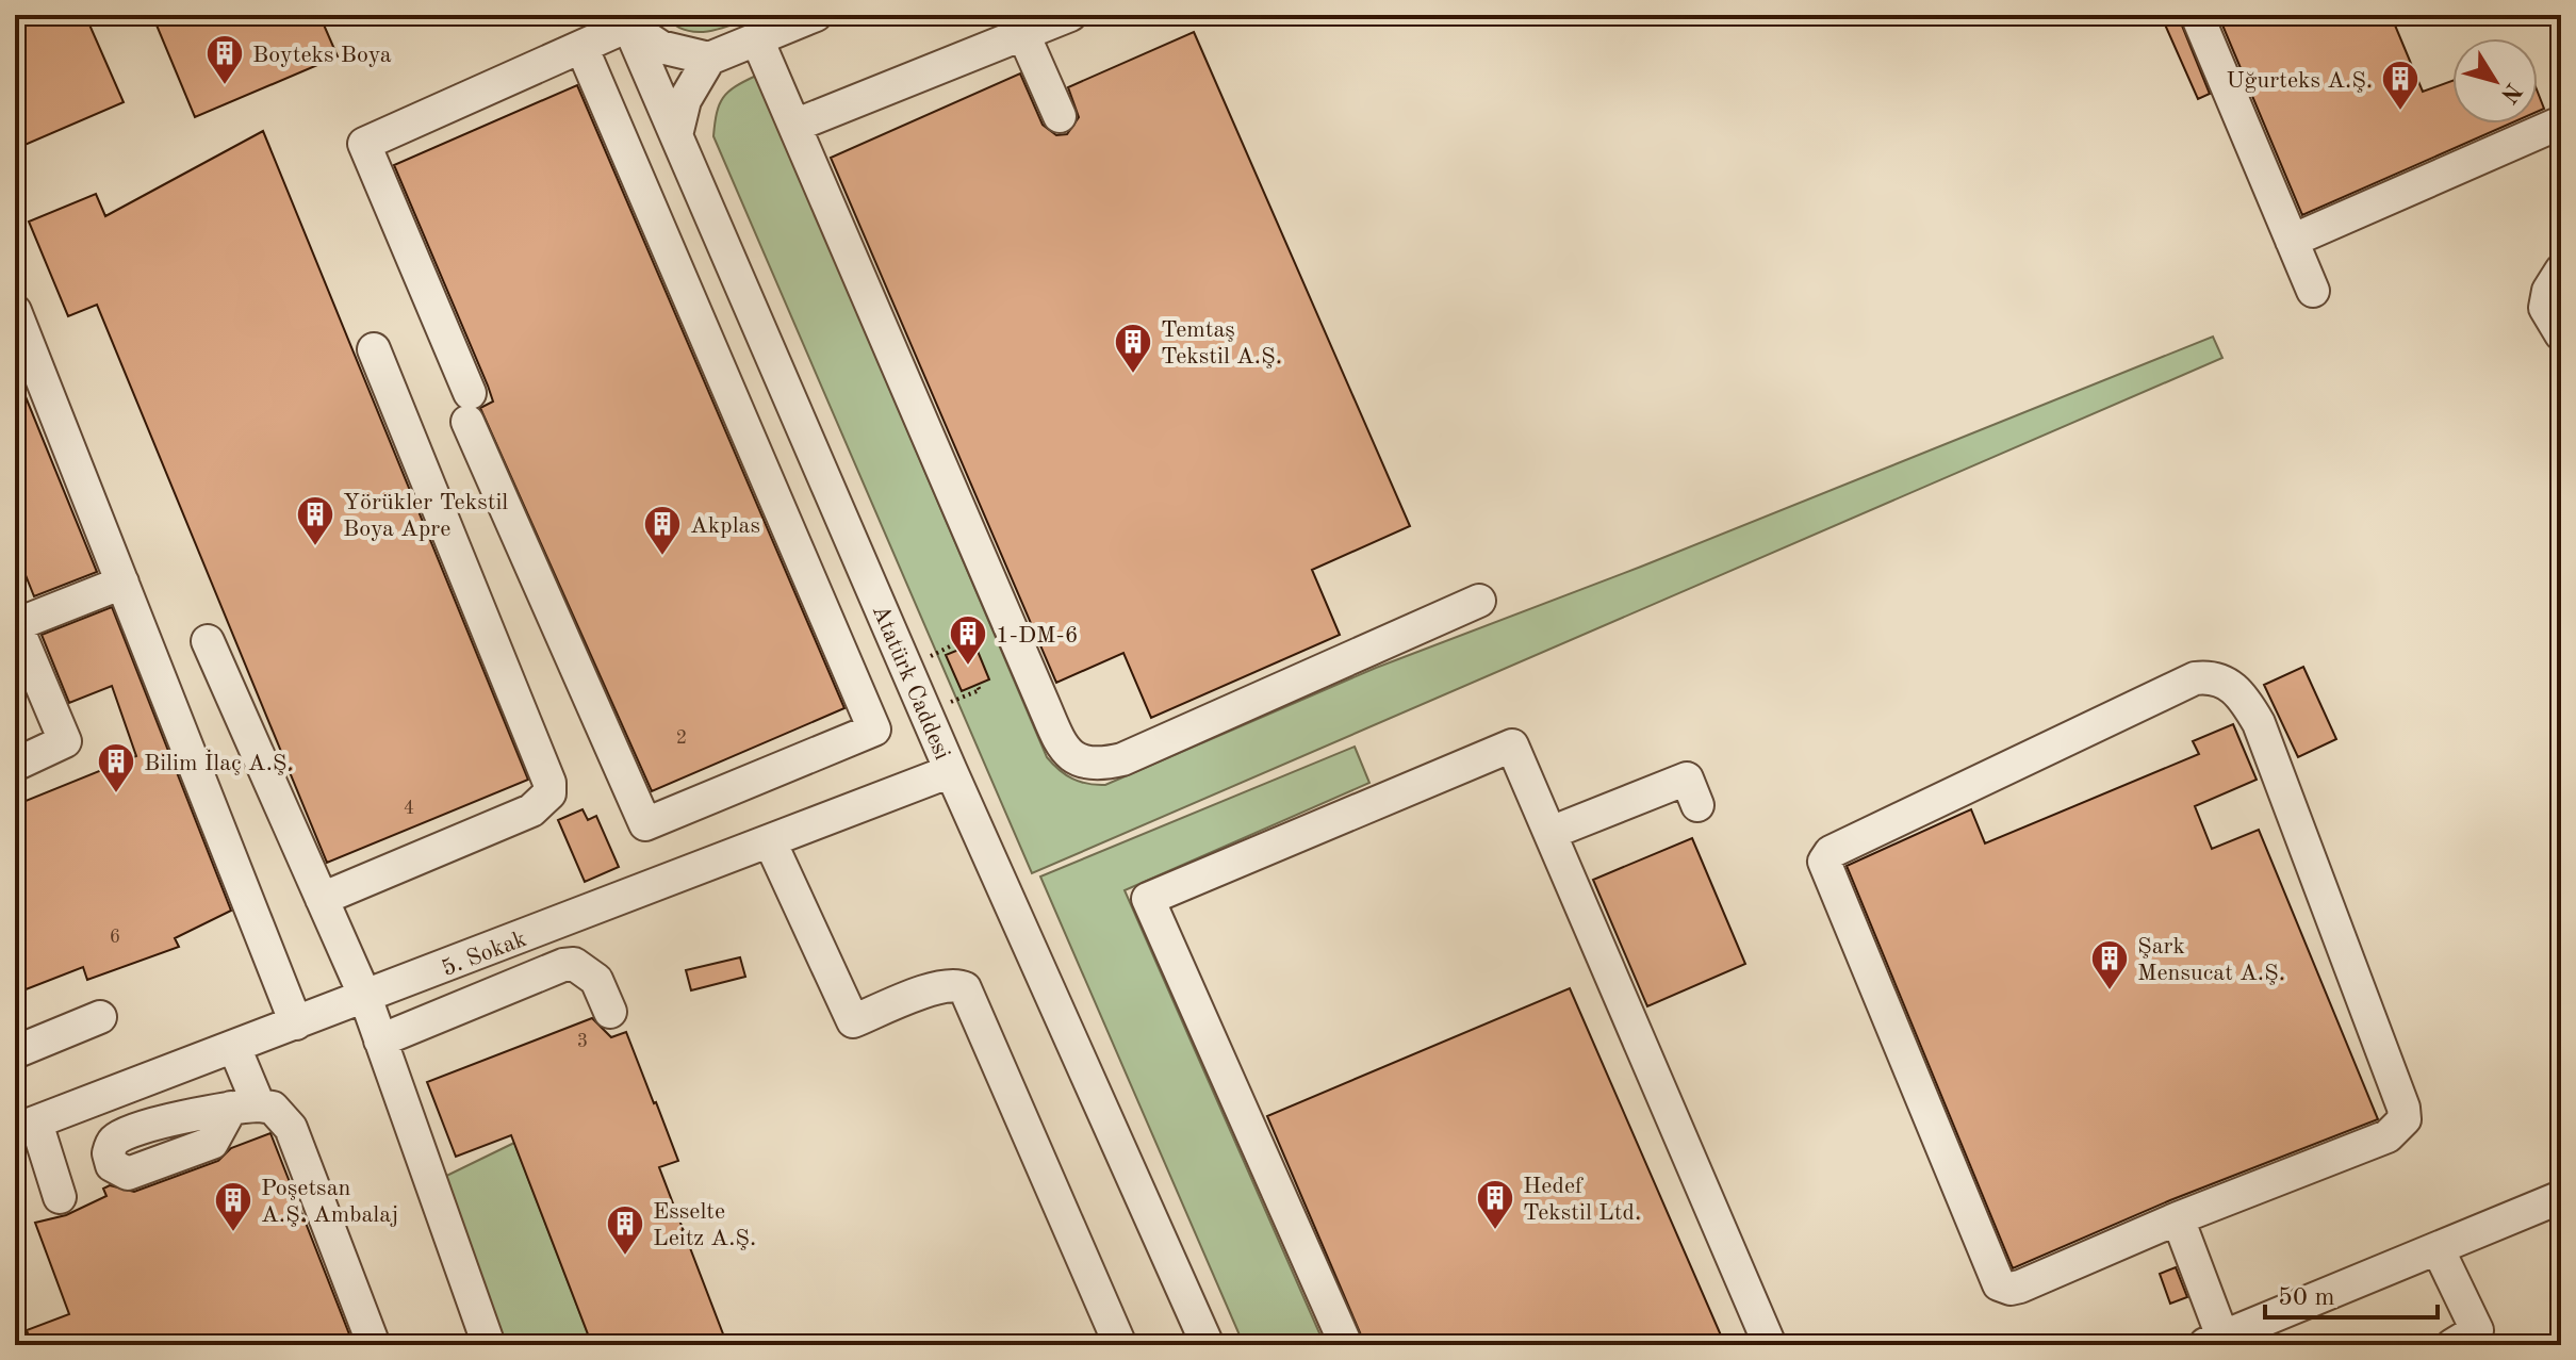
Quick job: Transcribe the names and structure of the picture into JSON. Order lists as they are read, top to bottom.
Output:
{
  "streets": {
    "street": ["Atatürk Caddesi", "5. Sokak"]
  },
  "crossings": [
    ["Atatürk Caddesi", "5. Sokak"]
  ],
  "places": {
    "building": [
      "Boyteks Boya",
      "Uğurteks A.Ş.",
      "Temtaş Tekstil A.Ş.",
      "Yörükler Tekstil Boya Apre",
      "Akplas",
      "1-DM-6",
      "Bilim İlaç A.Ş.",
      "Şark Mensucat A.Ş.",
      "Hedef Tekstil Ltd.",
      "Poşetsan A.Ş. Ambalaj",
      "Esselte Leitz A.Ş."
    ]
  },
  "house_numbers": [
    "2",
    "4",
    "6",
    "3"
  ],
  "scale_bar": "50 m",
  "north": "bottom right"
}
